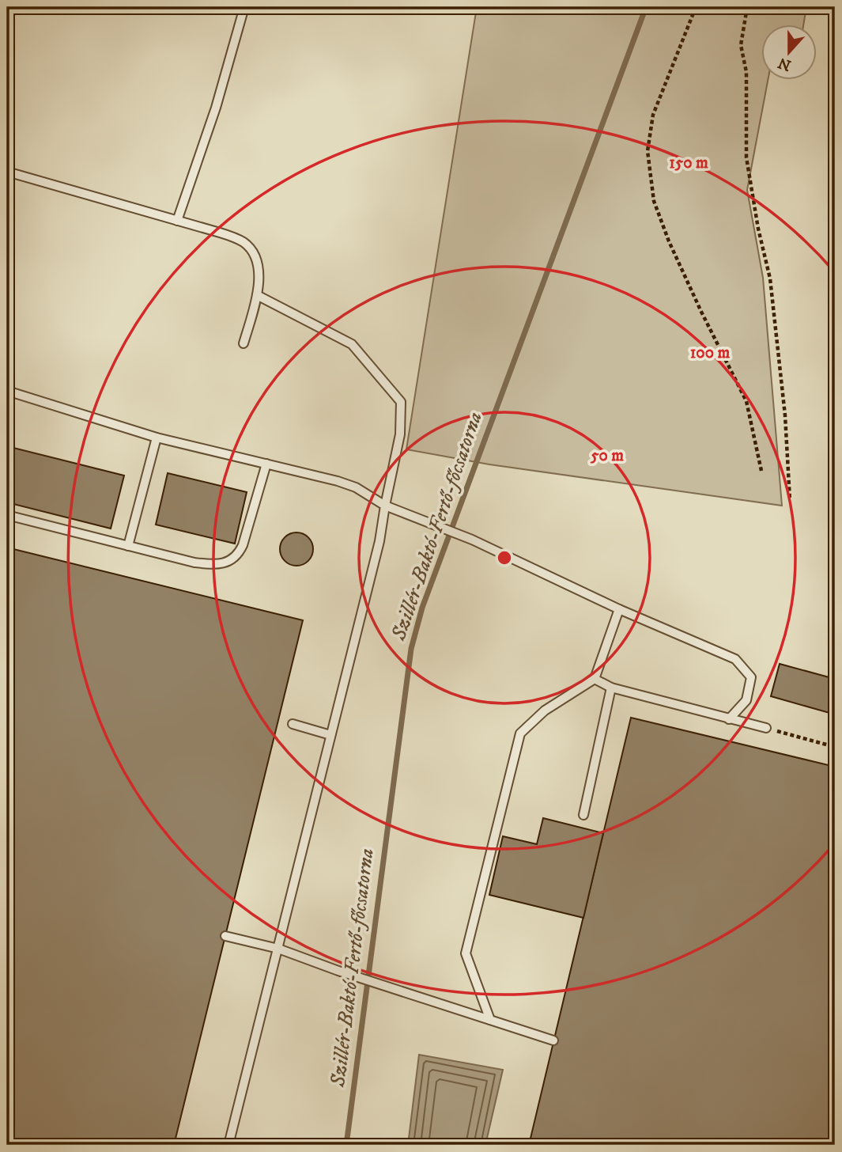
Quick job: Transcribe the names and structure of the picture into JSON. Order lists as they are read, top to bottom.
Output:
{
  "water": ["Szillér-Baktó-Fertő-főcsatorna"],
  "north": "bottom",
  "rings": ["150 m", "100 m", "50 m"]
}
